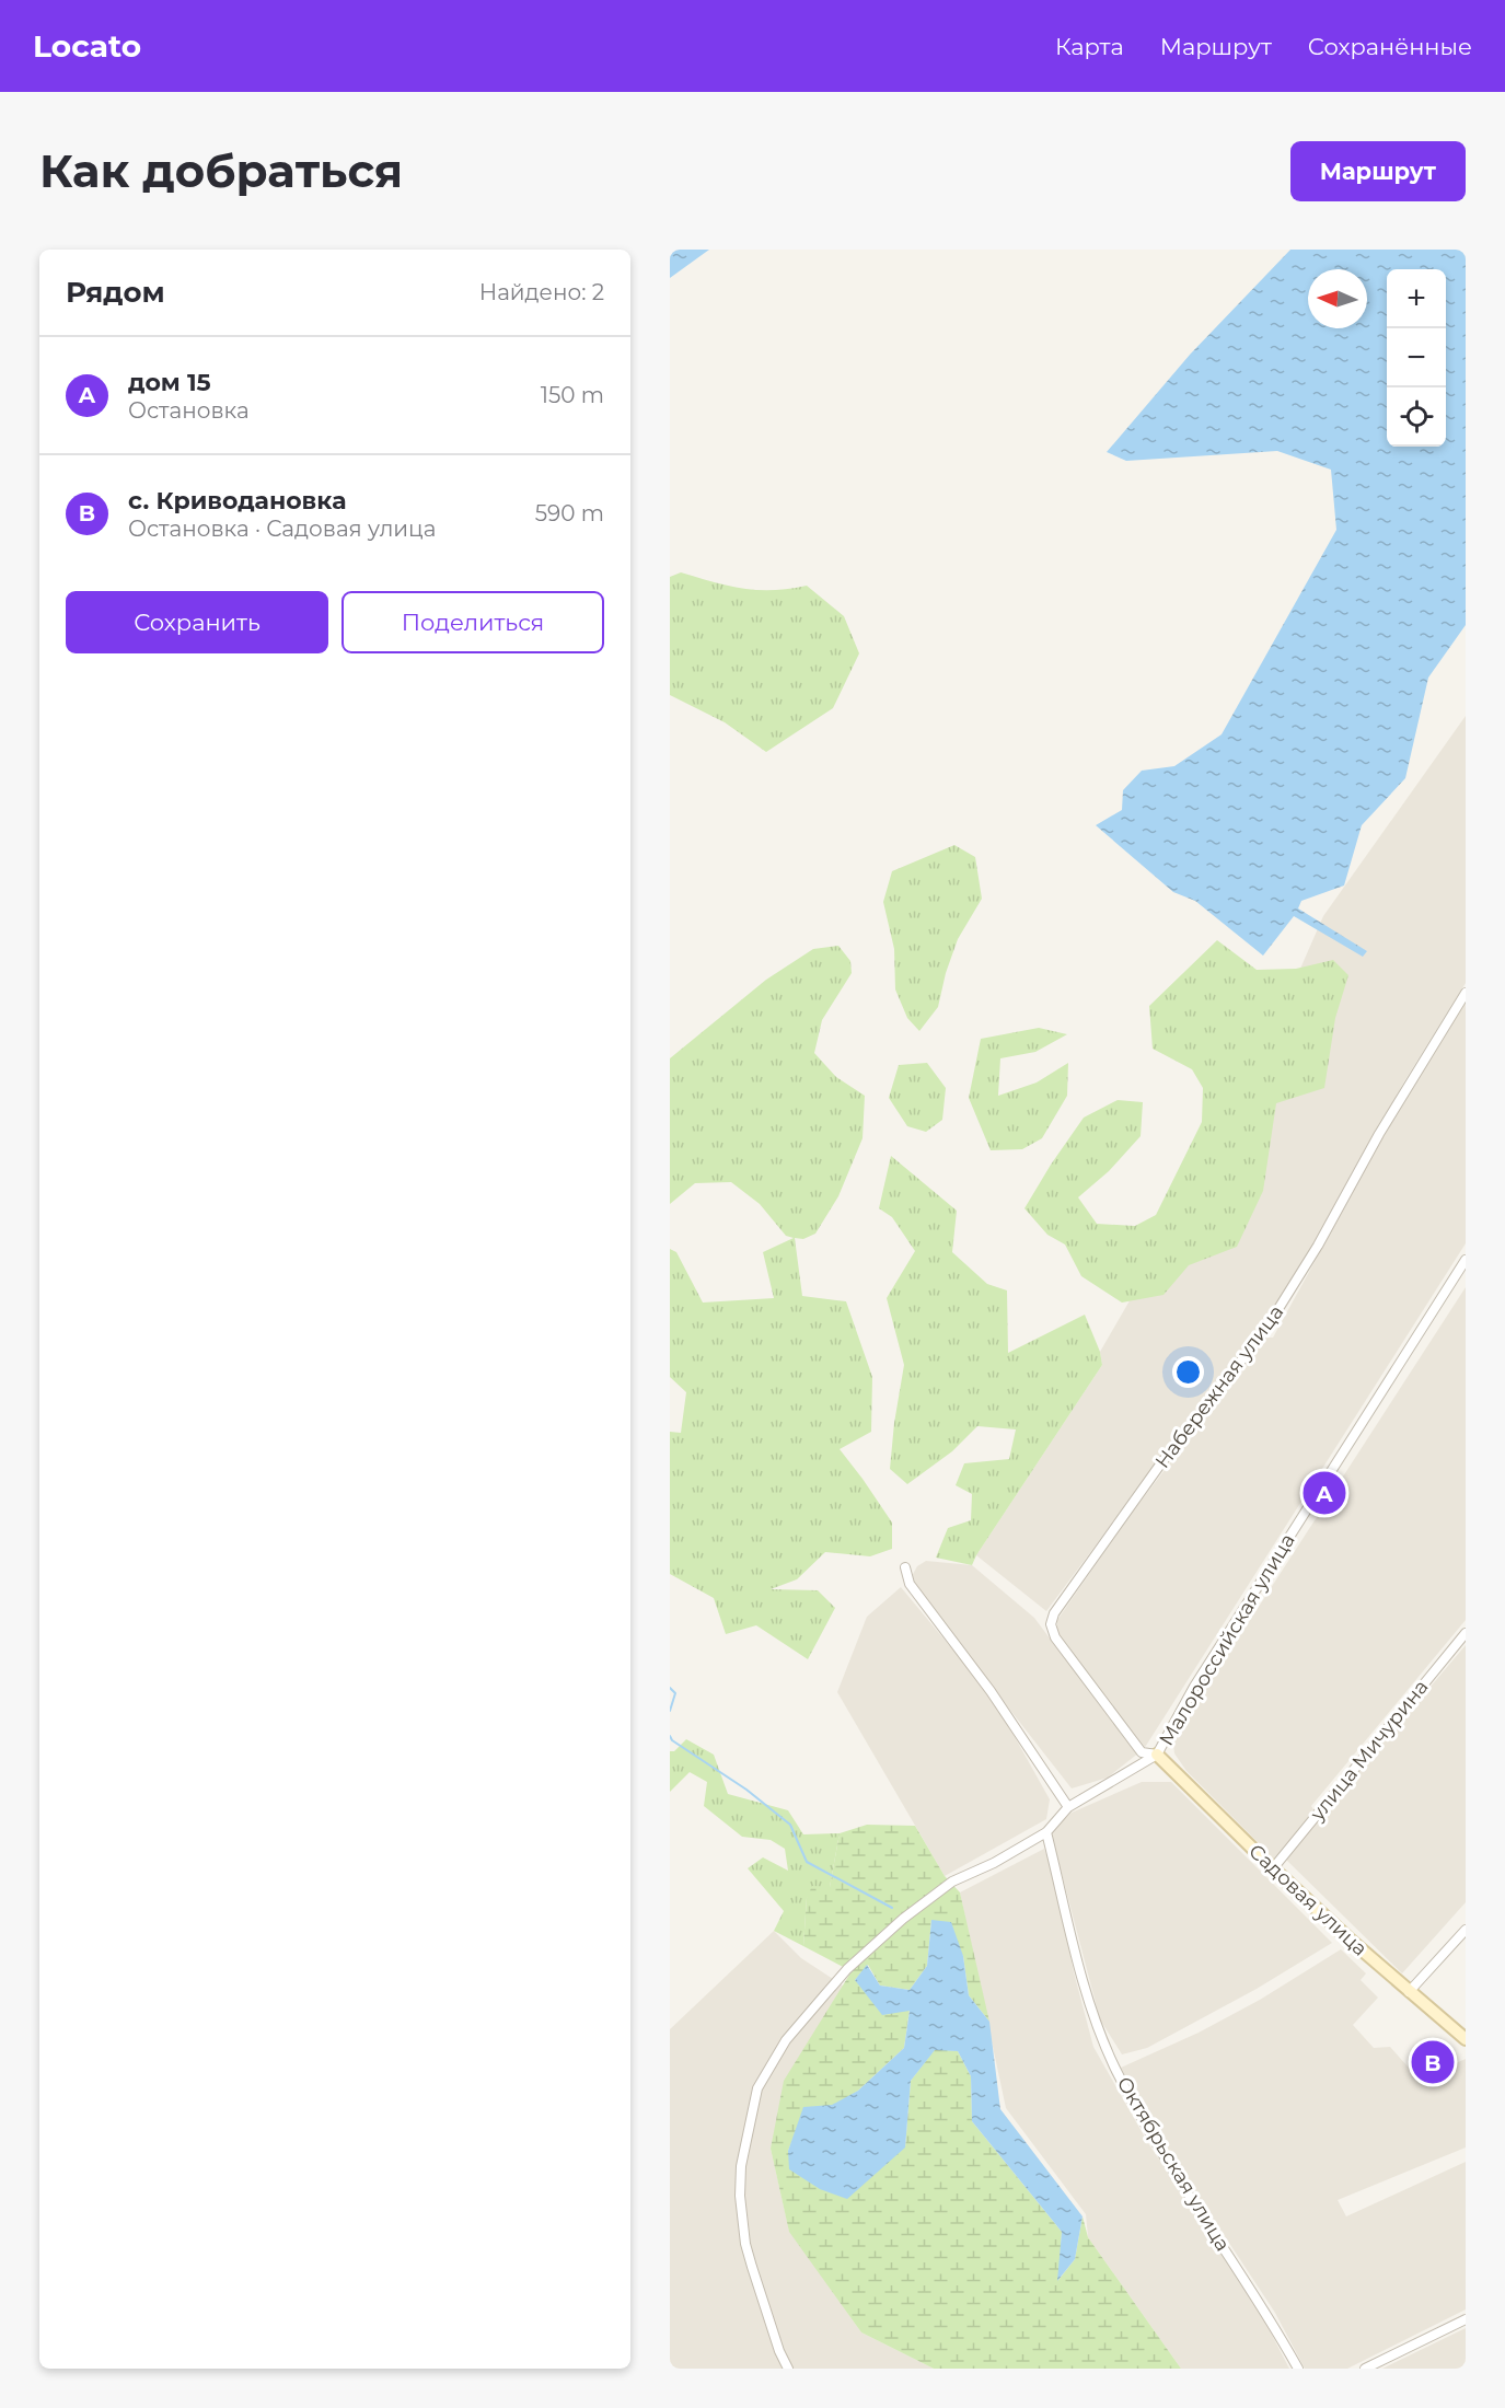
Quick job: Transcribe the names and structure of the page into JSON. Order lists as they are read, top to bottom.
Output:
{
  "streets": {
    "street": [
      "Набережная улица",
      "Малороссийская улица",
      "улица Мичурина",
      "Садовая улица",
      "Октябрьская улица"
    ]
  },
  "crossings": [
    ["Набережная улица", "Малороссийская улица"],
    ["Набережная улица", "Садовая улица"],
    ["Малороссийская улица", "Садовая улица"],
    ["улица Мичурина", "Садовая улица"]
  ],
  "north": "left",
  "page": {
    "header": "Locato",
    "nav": ["Карта", "Маршрут", "Сохранённые"],
    "buttons": [
      "Маршрут",
      ["Сохранить", "Поделиться"]
    ],
    "title": "Как добраться",
    "heading": ["Рядом", "Найдено: 2"],
    "map_buttons": ["+", "−"],
    "list": [
      {
        "mark": "A",
        "name": "дом 15",
        "note": "Остановка",
        "value": "150 m"
      },
      {
        "mark": "B",
        "name": "с. Криводановка",
        "note": "Остановка · Садовая улица",
        "value": "590 m"
      }
    ],
    "pins": ["A", "B"]
  }
}
